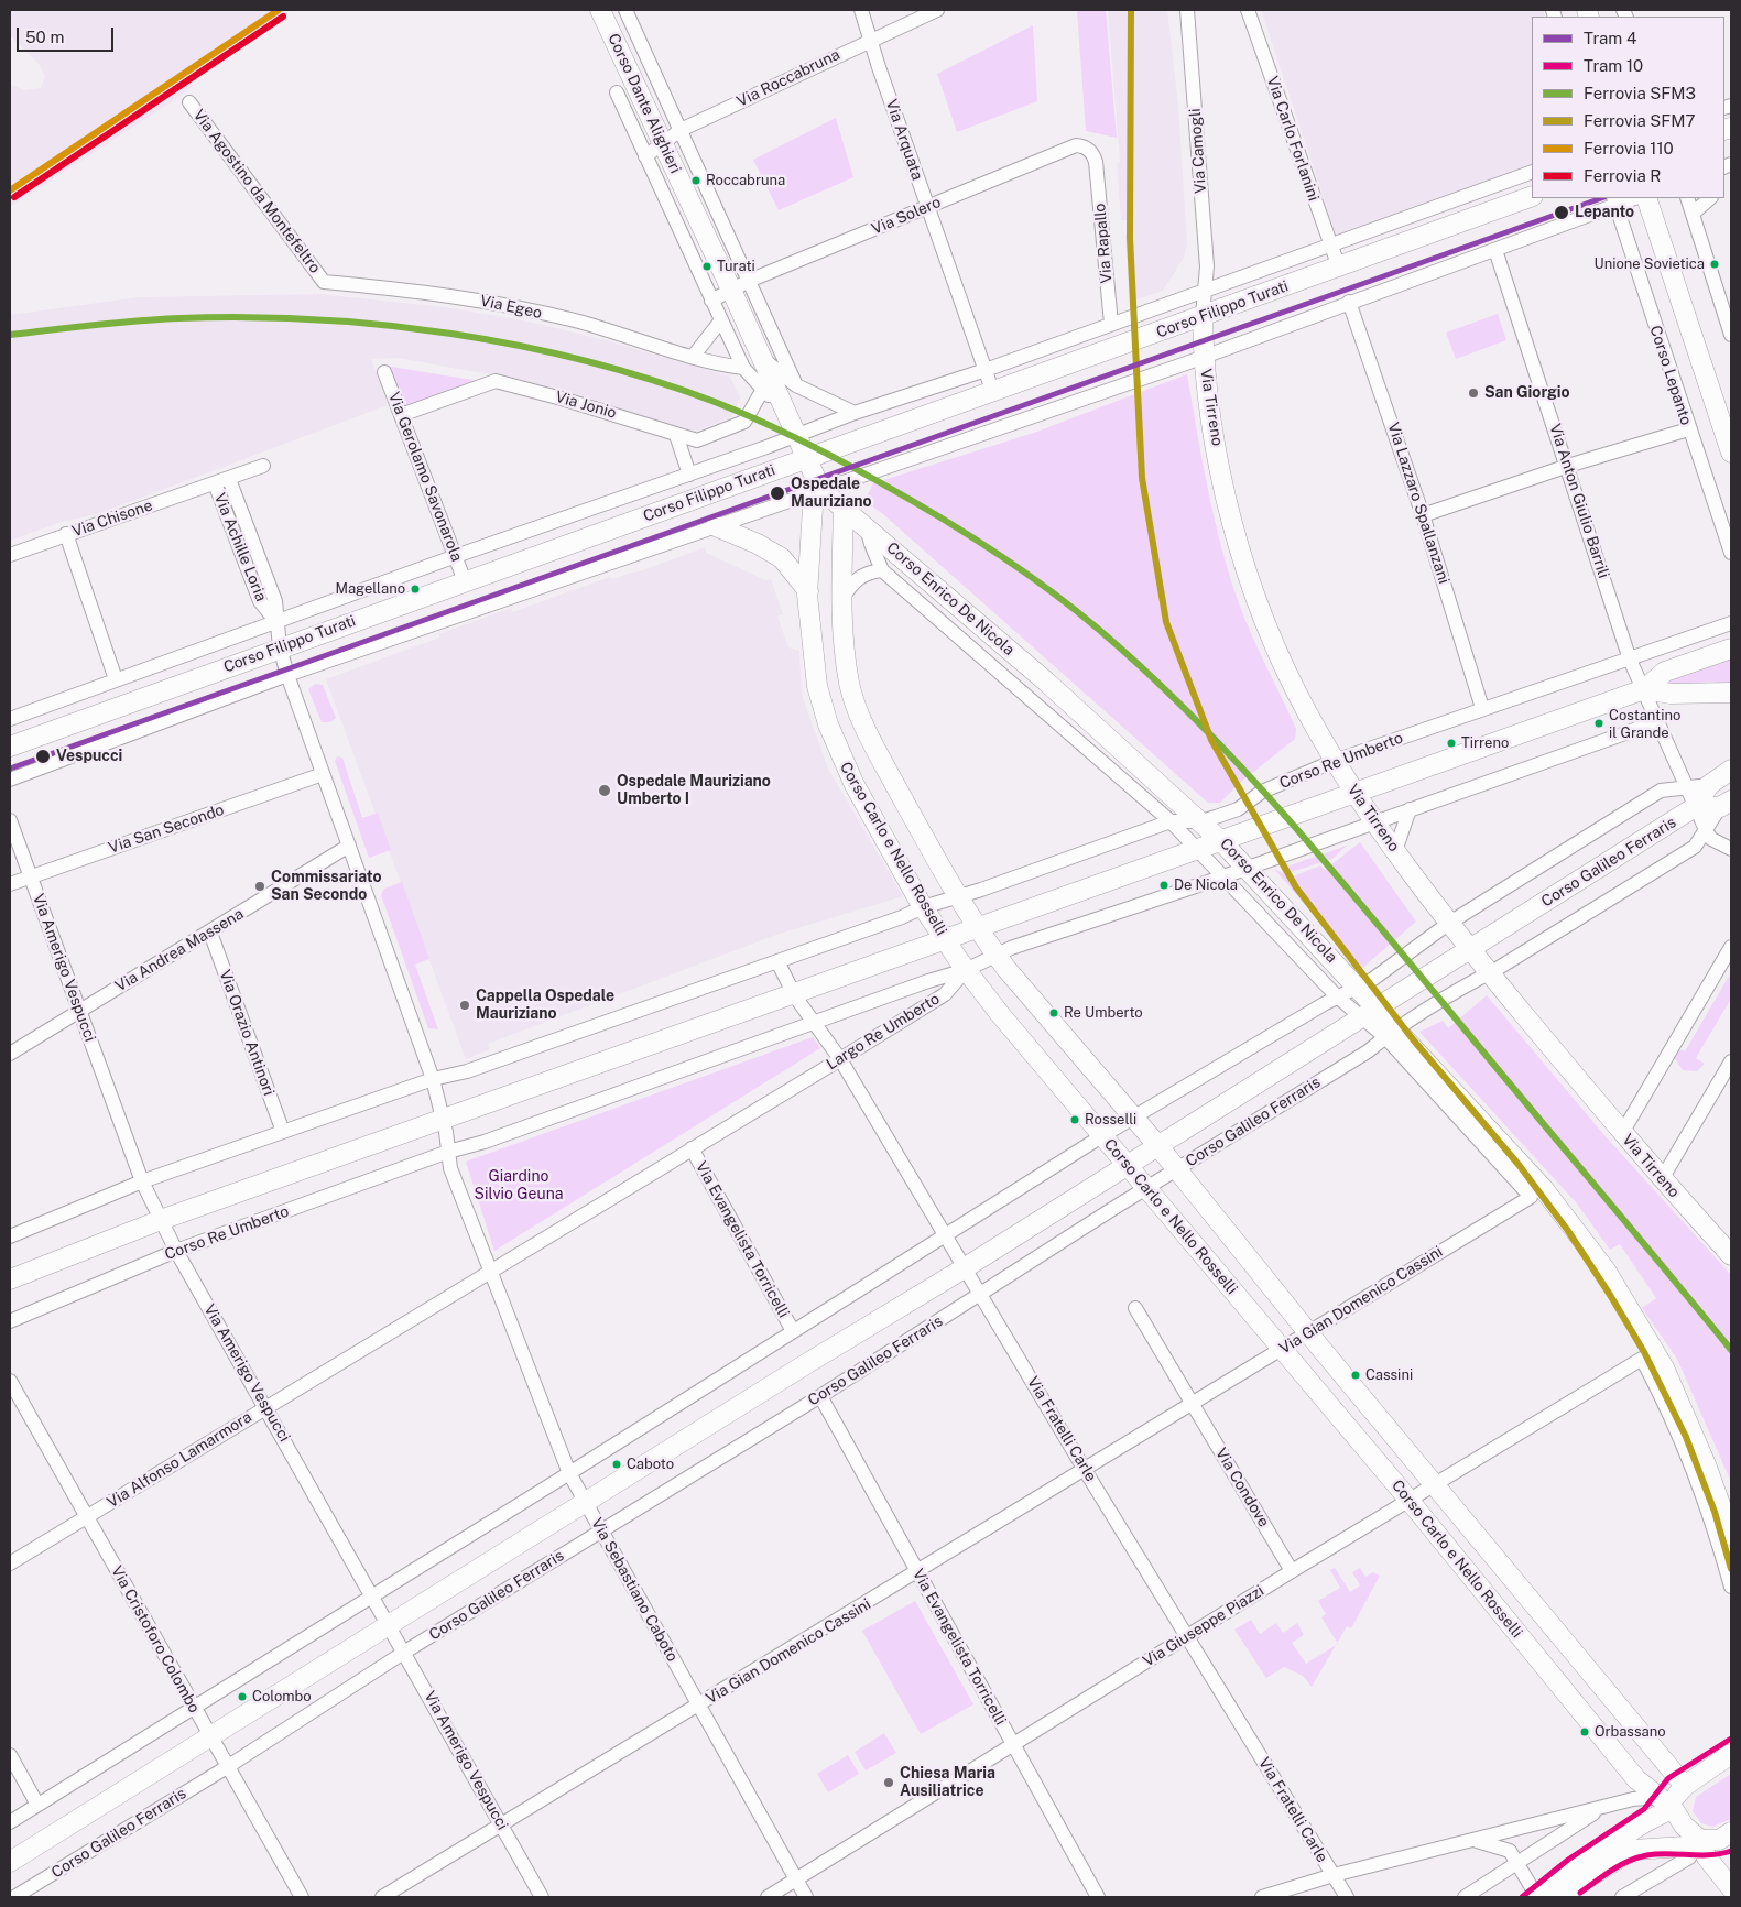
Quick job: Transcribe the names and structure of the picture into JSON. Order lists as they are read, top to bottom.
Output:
{
  "streets": {
    "main road": [
      "Corso Dante Alighieri",
      "Corso Filippo Turati",
      "Via Tirreno",
      "Corso Enrico De Nicola",
      "Corso Carlo e Nello Rosselli",
      "Corso Galileo Ferraris"
    ],
    "street": [
      "Via Roccabruna",
      "Via Carlo Forlanini",
      "Via Arquata",
      "Via Camogli",
      "Via Agostino da Montefeltro",
      "Via Solero",
      "Via Rapallo",
      "Via Egeo",
      "Corso Lepanto",
      "Via Jonio",
      "Via Gerolamo Savonarola",
      "Via Anton Giulio Barrili",
      "Via Lazzaro Spallanzani",
      "Via Chisone",
      "Via Achille Loria",
      "Corso Re Umberto",
      "Via San Secondo",
      "Via Andrea Massena",
      "Via Amerigo Vespucci",
      "Largo Re Umberto",
      "Via Orazio Antinori",
      "Via Evangelista Torricelli",
      "Via Gian Domenico Cassini",
      "Via Fratelli Carle",
      "Via Alfonso Lamarmora",
      "Via Condove",
      "Via Sebastiano Caboto",
      "Via Giuseppe Piazzi",
      "Via Cristoforo Colombo"
    ]
  },
  "crossings": [
    ["Via Roccabruna", "Corso Dante Alighieri"],
    ["Via Roccabruna", "Via Arquata"],
    ["Corso Dante Alighieri", "Via Solero"],
    ["Corso Dante Alighieri", "Via Egeo"],
    ["Corso Dante Alighieri", "Corso Filippo Turati"],
    ["Corso Dante Alighieri", "Via Jonio"],
    ["Via Carlo Forlanini", "Corso Filippo Turati"],
    ["Via Arquata", "Via Solero"],
    ["Via Arquata", "Corso Filippo Turati"],
    ["Via Camogli", "Corso Filippo Turati"],
    ["Via Camogli", "Via Tirreno"],
    ["Via Agostino da Montefeltro", "Via Egeo"],
    ["Via Solero", "Via Rapallo"],
    ["Via Rapallo", "Corso Filippo Turati"],
    ["Corso Filippo Turati", "Corso Lepanto"],
    ["Corso Filippo Turati", "Via Tirreno"],
    ["Corso Filippo Turati", "Via Gerolamo Savonarola"],
    ["Corso Filippo Turati", "Via Anton Giulio Barrili"],
    ["Corso Filippo Turati", "Via Lazzaro Spallanzani"],
    ["Corso Filippo Turati", "Via Achille Loria"],
    ["Corso Filippo Turati", "Corso Carlo e Nello Rosselli"],
    ["Via Jonio", "Via Gerolamo Savonarola"],
    ["Via Tirreno", "Corso Re Umberto"],
    ["Via Tirreno", "Corso Galileo Ferraris"],
    ["Via Anton Giulio Barrili", "Corso Re Umberto"],
    ["Via Anton Giulio Barrili", "Corso Galileo Ferraris"],
    ["Via Lazzaro Spallanzani", "Corso Re Umberto"],
    ["Via Chisone", "Via Achille Loria"],
    ["Via Achille Loria", "Via San Secondo"],
    ["Via Achille Loria", "Via Andrea Massena"],
    ["Corso Enrico De Nicola", "Corso Re Umberto"],
    ["Corso Enrico De Nicola", "Corso Carlo e Nello Rosselli"],
    ["Corso Enrico De Nicola", "Corso Galileo Ferraris"],
    ["Corso Enrico De Nicola", "Via Gian Domenico Cassini"],
    ["Corso Re Umberto", "Corso Carlo e Nello Rosselli"],
    ["Corso Re Umberto", "Via Amerigo Vespucci"],
    ["Corso Re Umberto", "Largo Re Umberto"],
    ["Via San Secondo", "Via Amerigo Vespucci"],
    ["Corso Carlo e Nello Rosselli", "Corso Galileo Ferraris"],
    ["Corso Carlo e Nello Rosselli", "Largo Re Umberto"],
    ["Corso Carlo e Nello Rosselli", "Via Gian Domenico Cassini"],
    ["Corso Carlo e Nello Rosselli", "Via Giuseppe Piazzi"],
    ["Corso Galileo Ferraris", "Via Amerigo Vespucci"],
    ["Corso Galileo Ferraris", "Via Evangelista Torricelli"],
    ["Corso Galileo Ferraris", "Via Fratelli Carle"],
    ["Corso Galileo Ferraris", "Via Sebastiano Caboto"],
    ["Corso Galileo Ferraris", "Via Cristoforo Colombo"],
    ["Via Andrea Massena", "Via Amerigo Vespucci"],
    ["Via Andrea Massena", "Via Orazio Antinori"],
    ["Via Amerigo Vespucci", "Via Gian Domenico Cassini"],
    ["Via Amerigo Vespucci", "Via Alfonso Lamarmora"],
    ["Largo Re Umberto", "Via Evangelista Torricelli"],
    ["Largo Re Umberto", "Via Fratelli Carle"],
    ["Largo Re Umberto", "Via Alfonso Lamarmora"],
    ["Largo Re Umberto", "Via Sebastiano Caboto"],
    ["Via Evangelista Torricelli", "Via Gian Domenico Cassini"],
    ["Via Evangelista Torricelli", "Via Giuseppe Piazzi"],
    ["Via Gian Domenico Cassini", "Via Fratelli Carle"],
    ["Via Gian Domenico Cassini", "Via Condove"],
    ["Via Gian Domenico Cassini", "Via Sebastiano Caboto"],
    ["Via Fratelli Carle", "Via Giuseppe Piazzi"],
    ["Via Alfonso Lamarmora", "Via Sebastiano Caboto"],
    ["Via Alfonso Lamarmora", "Via Cristoforo Colombo"],
    ["Via Condove", "Via Giuseppe Piazzi"],
    ["Via Sebastiano Caboto", "Via Giuseppe Piazzi"]
  ],
  "parks": ["Giardino Silvio Geuna"],
  "places": [
    "Roccabruna",
    "Lepanto",
    "Unione Sovietica",
    "Turati",
    "San Giorgio",
    "Ospedale Mauriziano",
    "Magellano",
    "Costantino il Grande",
    "Tirreno",
    "Vespucci",
    "Ospedale Mauriziano Umberto I",
    "De Nicola",
    "Commissariato San Secondo",
    "Cappella Ospedale Mauriziano",
    "Re Umberto",
    "Rosselli",
    "Cassini",
    "Caboto",
    "Colombo",
    "Orbassano",
    "Chiesa Maria Ausiliatrice"
  ],
  "lines": [
    "rail line SFM7",
    "rail line 110",
    "rail line R",
    "tram line 4",
    "rail line SFM3",
    "tram line 10"
  ],
  "legend": [
    "Tram 4",
    "Tram 10",
    "Ferrovia SFM3",
    "Ferrovia SFM7",
    "Ferrovia 110",
    "Ferrovia R"
  ],
  "scale_bar": "50 m"
}
